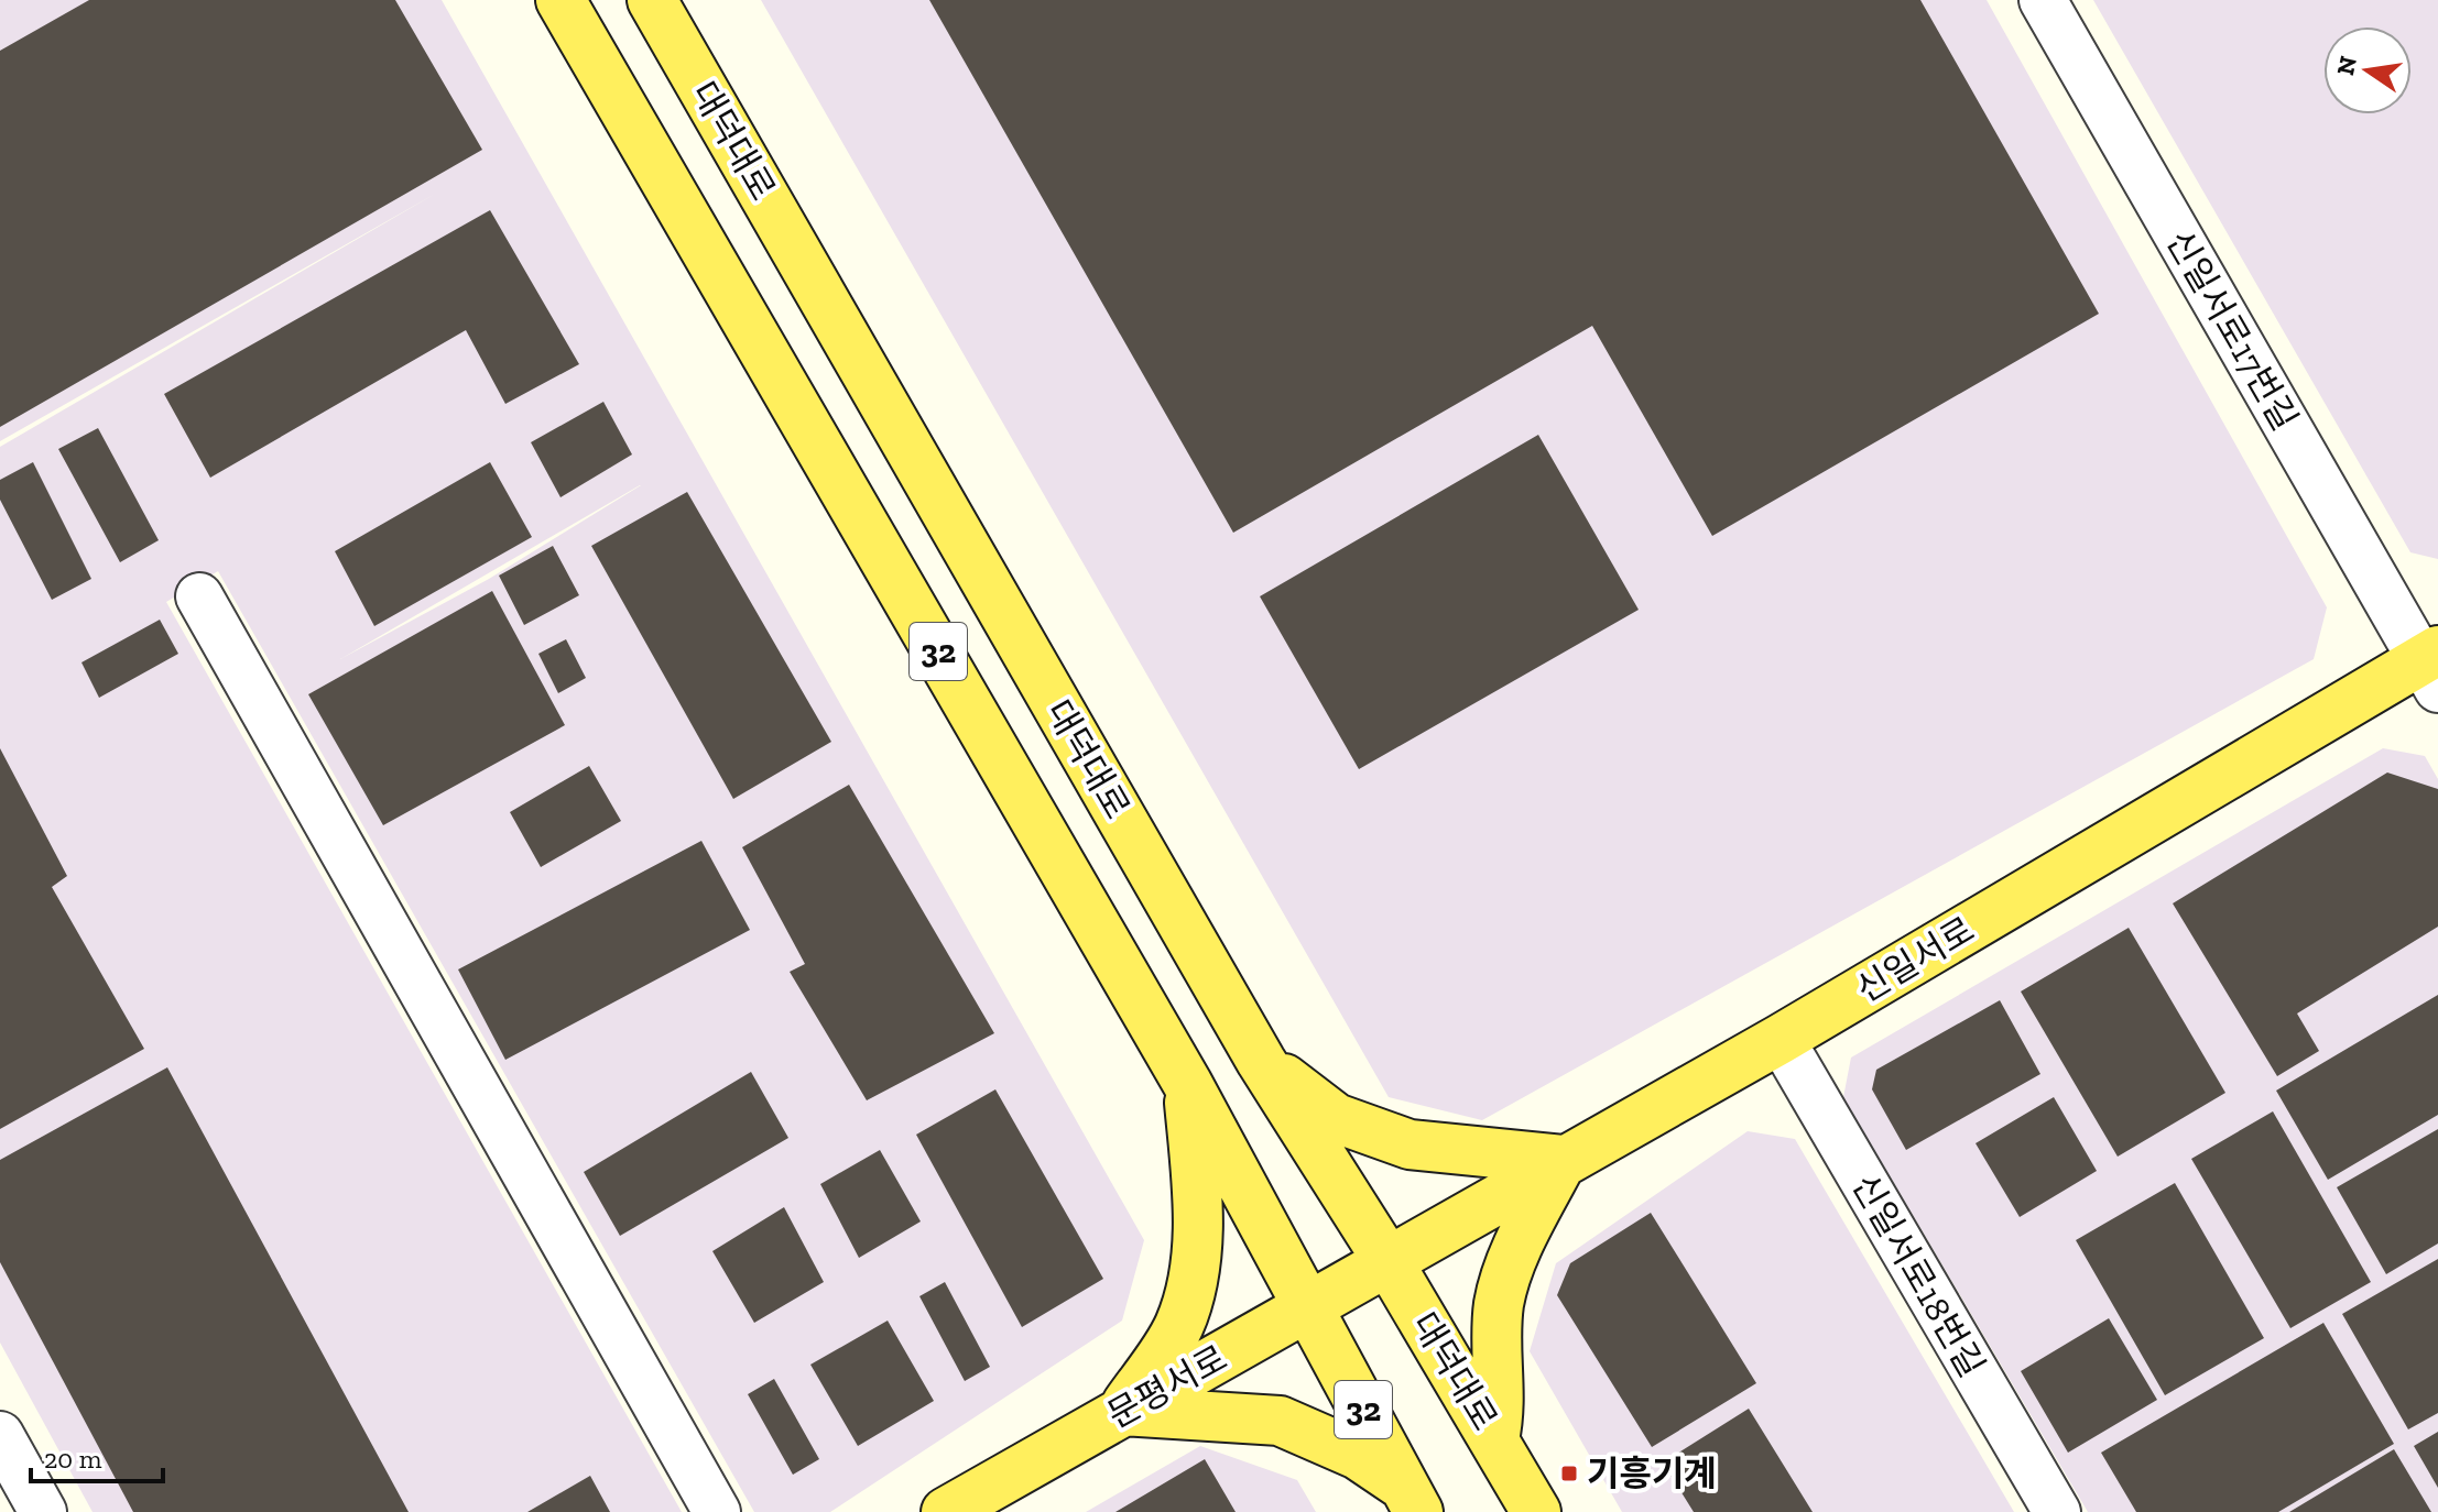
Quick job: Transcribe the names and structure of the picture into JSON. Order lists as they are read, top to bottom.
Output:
{
  "streets": {
    "main road": [
      "대덕대로",
      "32",
      "신일서로",
      "문평서로"
    ],
    "street": ["신일서로17번길", "신일서로18번길"]
  },
  "crossings": [
    ["대덕대로", "신일서로"],
    ["대덕대로", "문평서로"],
    ["신일서로17번길", "신일서로"],
    ["32", "문평서로"],
    ["신일서로", "신일서로18번길"],
    ["신일서로", "문평서로"]
  ],
  "places": {
    "transit": ["기흥기계"]
  },
  "scale_bar": "20 m",
  "north": "left"
}
